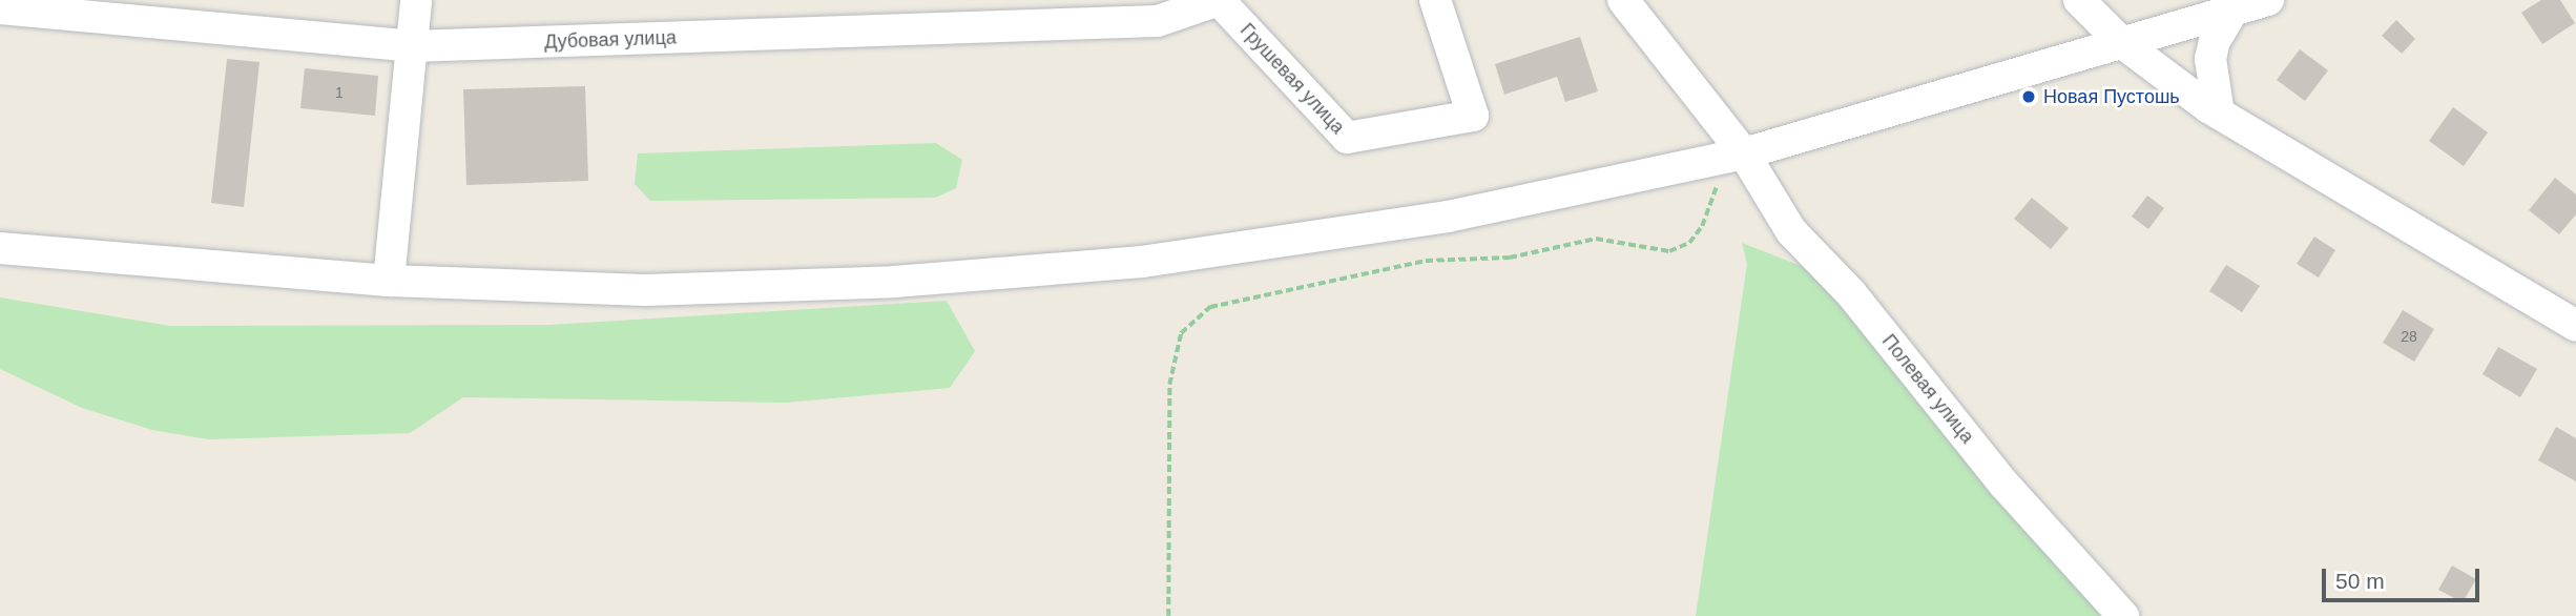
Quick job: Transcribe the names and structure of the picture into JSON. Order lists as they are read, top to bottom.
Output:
{
  "streets": {
    "street": ["Дубовая улица", "Грушевая улица", "Полевая улица"]
  },
  "crossings": [
    ["Дубовая улица", "Грушевая улица"]
  ],
  "places": ["Новая Пустошь"],
  "house_numbers": ["1", "28"],
  "scale_bar": "50 m"
}
